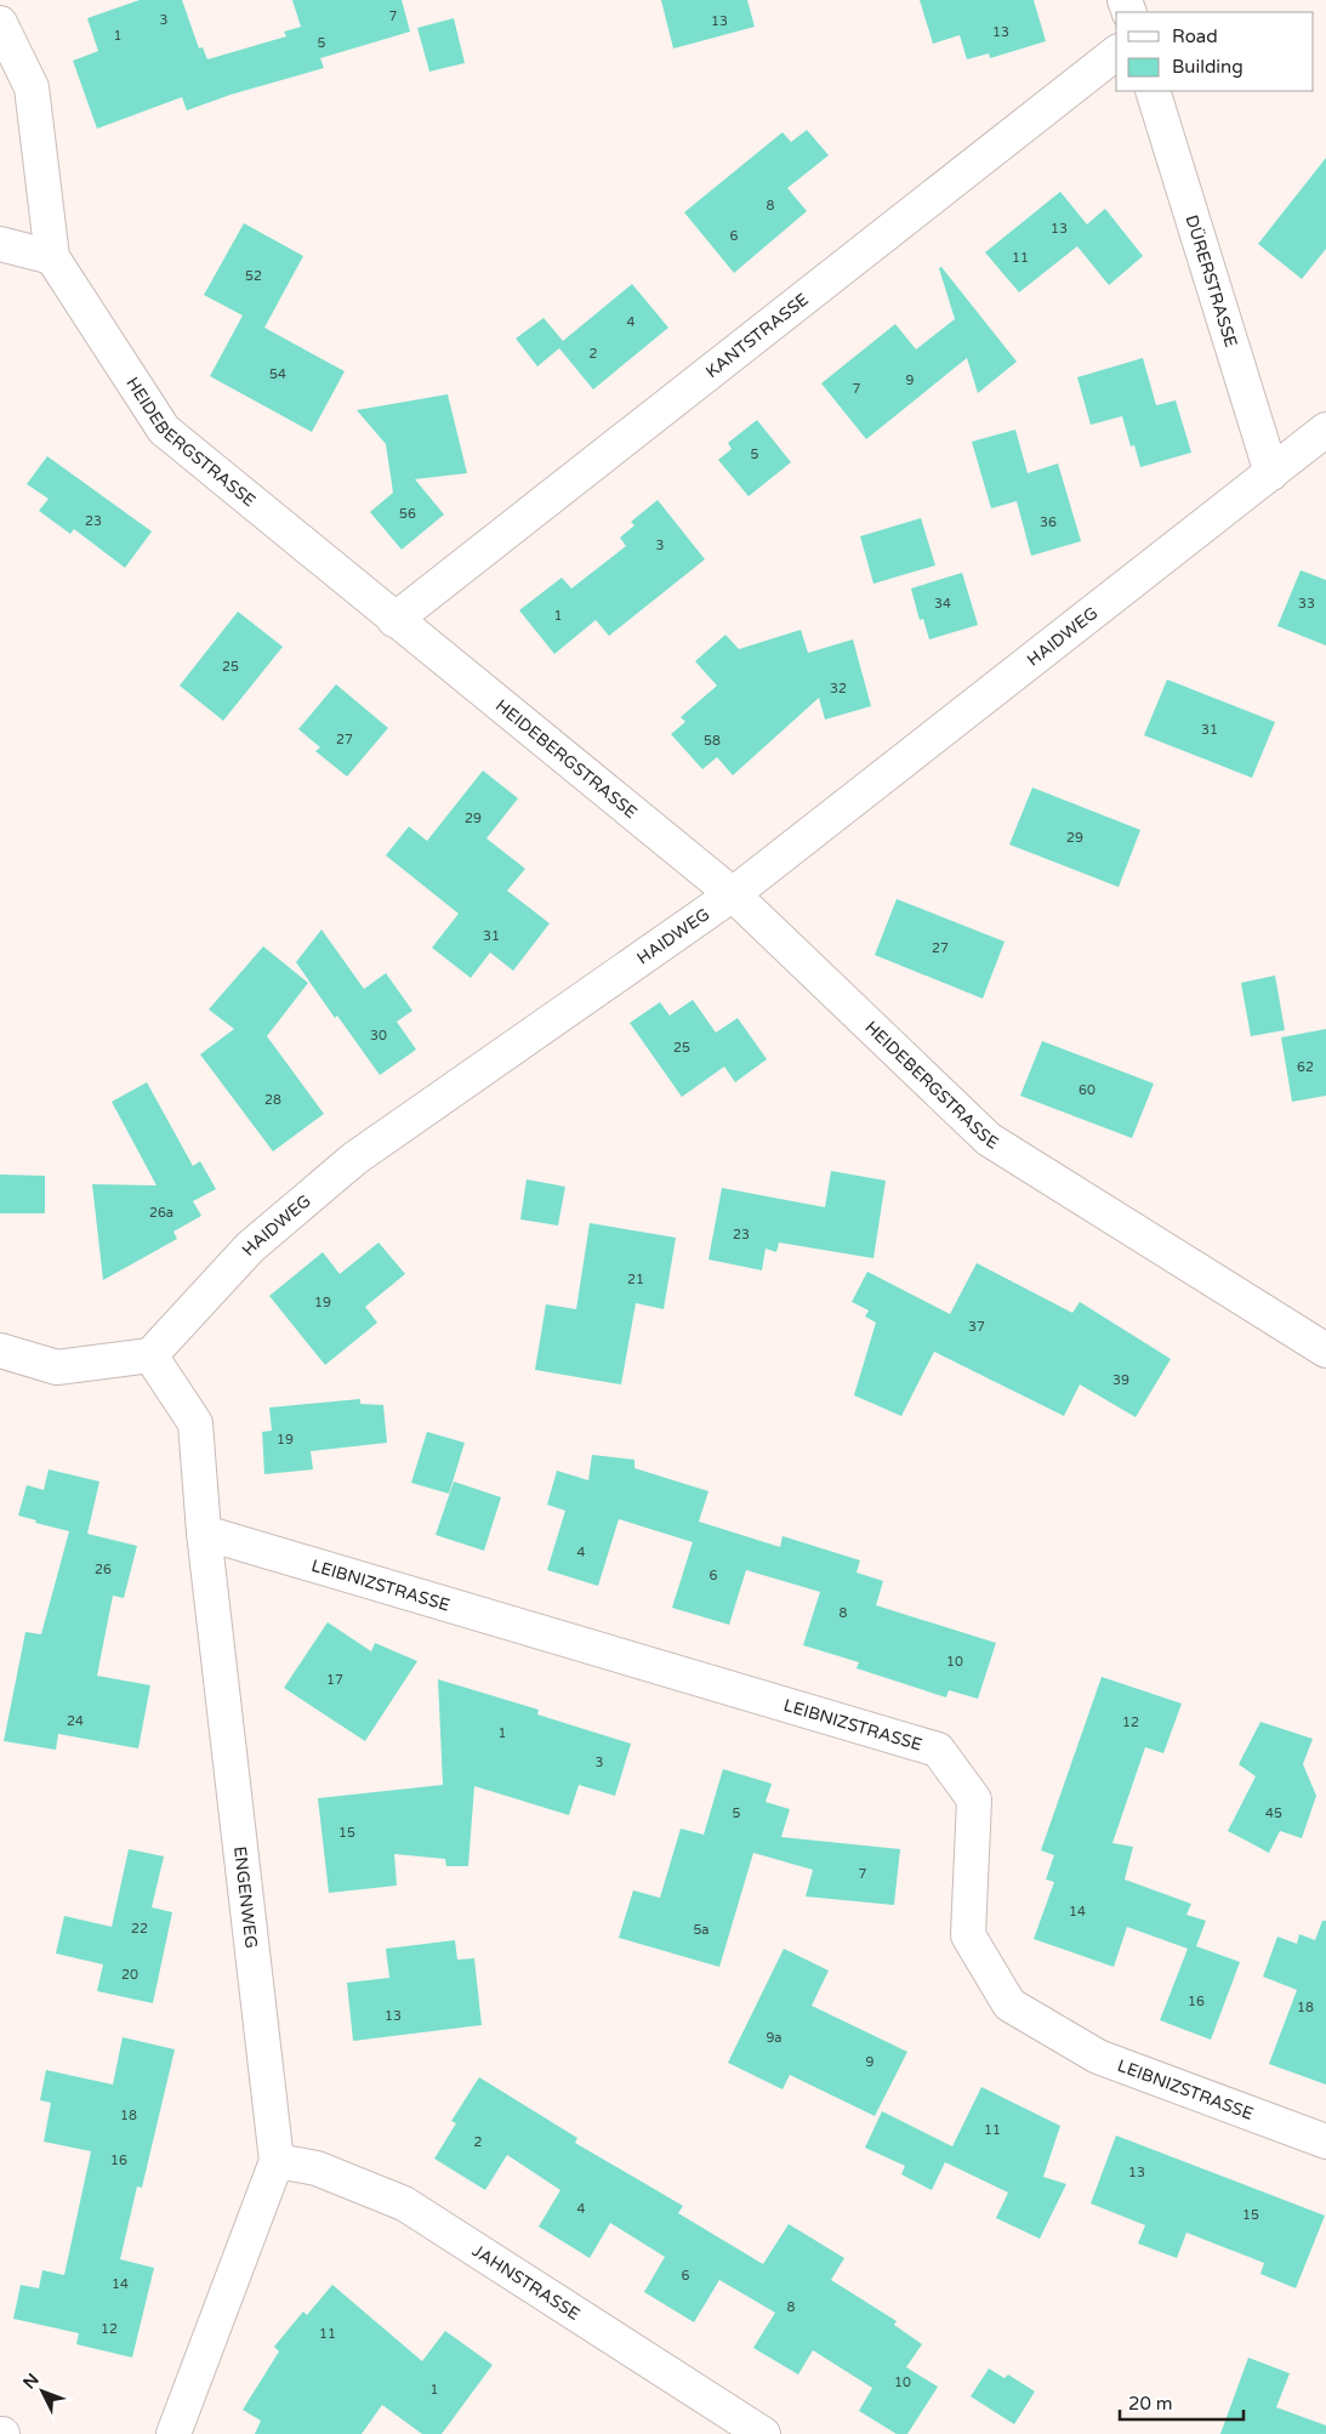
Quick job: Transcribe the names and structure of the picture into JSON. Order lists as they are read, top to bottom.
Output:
{
  "streets": {
    "street": [
      "DÜRERSTRASSE",
      "KANTSTRASSE",
      "HEIDEBERGSTRASSE",
      "HAIDWEG",
      "LEIBNIZSTRASSE",
      "ENGENWEG",
      "JAHNSTRASSE"
    ]
  },
  "crossings": [
    ["DÜRERSTRASSE", "HAIDWEG"],
    ["KANTSTRASSE", "HEIDEBERGSTRASSE"],
    ["HEIDEBERGSTRASSE", "HAIDWEG"],
    ["HAIDWEG", "ENGENWEG"],
    ["LEIBNIZSTRASSE", "ENGENWEG"],
    ["ENGENWEG", "JAHNSTRASSE"]
  ],
  "house_numbers": [
    "7",
    "3",
    "13",
    "13",
    "1",
    "5",
    "8",
    "13",
    "6",
    "11",
    "52",
    "4",
    "2",
    "54",
    "9",
    "7",
    "5",
    "56",
    "23",
    "36",
    "3",
    "34",
    "33",
    "1",
    "25",
    "32",
    "31",
    "27",
    "58",
    "29",
    "29",
    "31",
    "27",
    "30",
    "25",
    "62",
    "60",
    "28",
    "26a",
    "23",
    "21",
    "19",
    "37",
    "39",
    "19",
    "4",
    "26",
    "6",
    "8",
    "10",
    "17",
    "24",
    "12",
    "1",
    "3",
    "5",
    "45",
    "15",
    "7",
    "14",
    "22",
    "5a",
    "20",
    "16",
    "18",
    "13",
    "9a",
    "9",
    "18",
    "11",
    "2",
    "16",
    "13",
    "4",
    "15",
    "6",
    "14",
    "8",
    "12",
    "11",
    "10",
    "1"
  ],
  "legend": ["Road", "Building"],
  "scale_bar": "20 m",
  "north": "top left"
}
